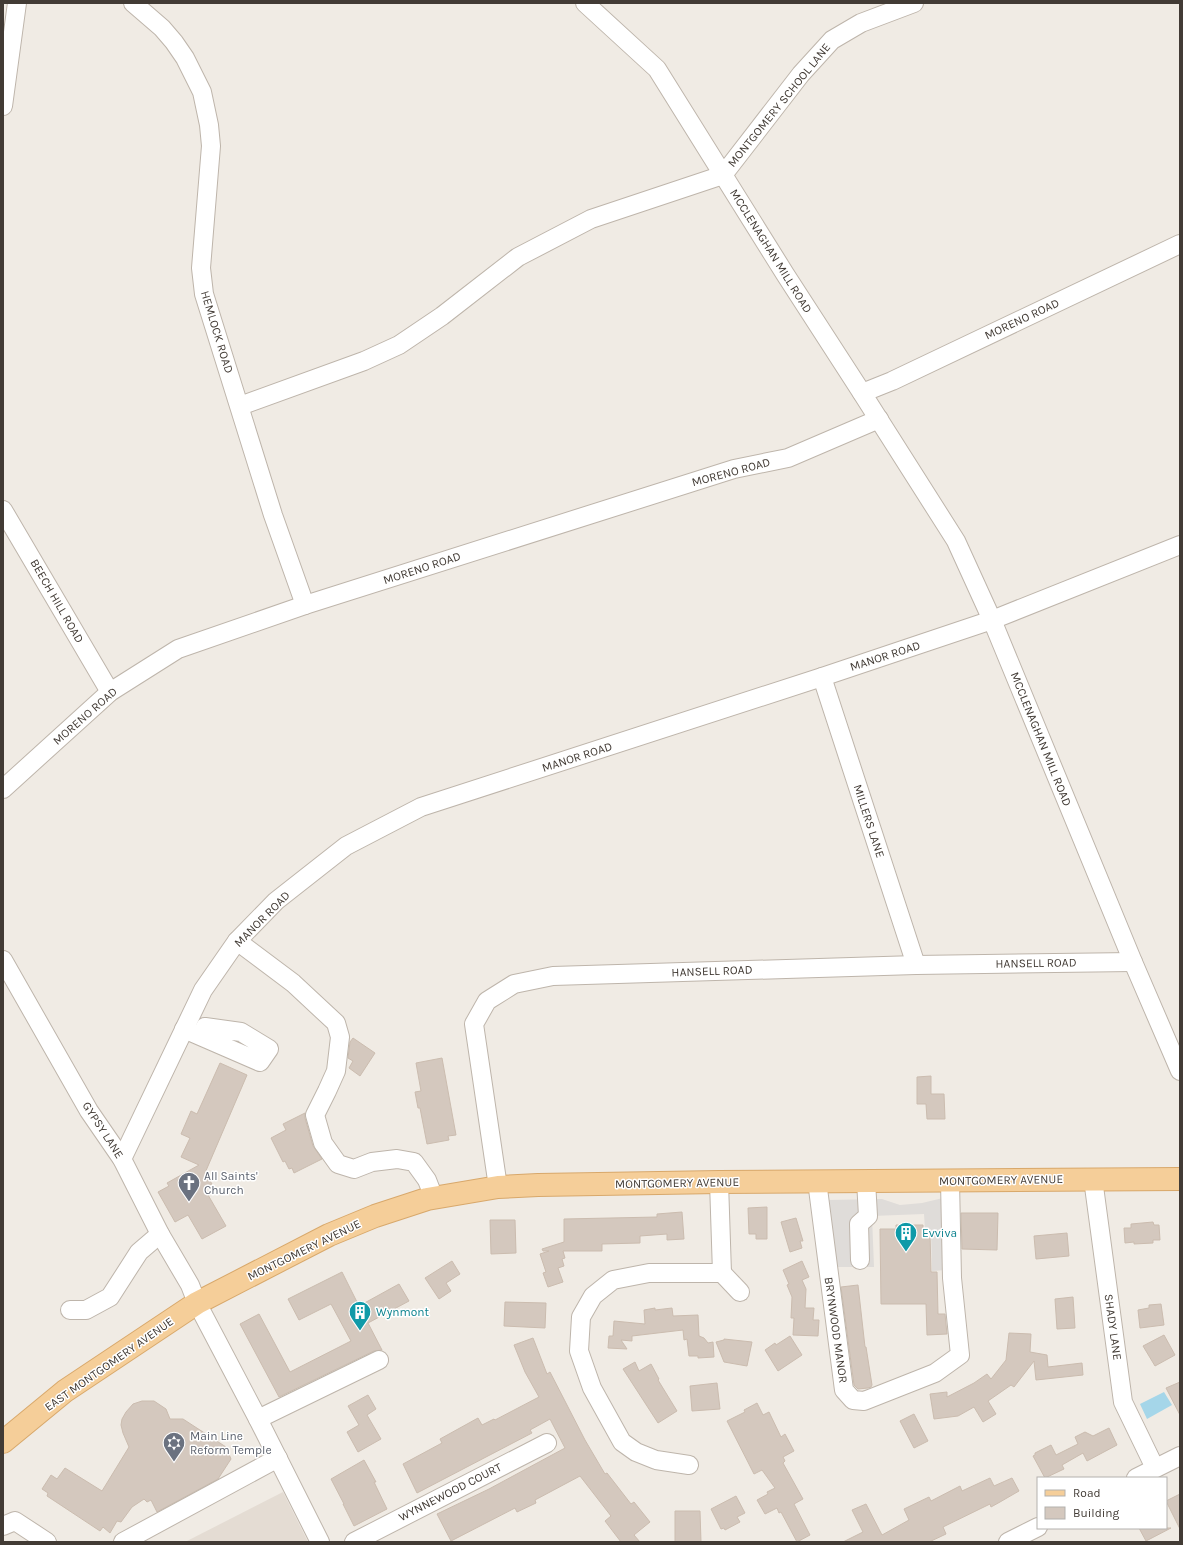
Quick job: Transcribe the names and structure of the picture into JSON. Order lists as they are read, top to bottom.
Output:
{
  "streets": {
    "main road": ["MONTGOMERY AVENUE", "EAST MONTGOMERY AVENUE"],
    "street": [
      "MONTGOMERY SCHOOL LANE",
      "MCCLENAGHAN MILL ROAD",
      "MORENO ROAD",
      "HEMLOCK ROAD",
      "BEECH HILL ROAD",
      "MANOR ROAD",
      "MILLERS LANE",
      "HANSELL ROAD",
      "GYPSY LANE",
      "SHADY LANE",
      "BRYNWOOD MANOR",
      "WYNNEWOOD COURT"
    ]
  },
  "crossings": [
    ["MONTGOMERY SCHOOL LANE", "MCCLENAGHAN MILL ROAD"],
    ["MONTGOMERY SCHOOL LANE", "HEMLOCK ROAD"],
    ["MCCLENAGHAN MILL ROAD", "MORENO ROAD"],
    ["MCCLENAGHAN MILL ROAD", "MANOR ROAD"],
    ["MCCLENAGHAN MILL ROAD", "HANSELL ROAD"],
    ["MORENO ROAD", "HEMLOCK ROAD"],
    ["MORENO ROAD", "BEECH HILL ROAD"],
    ["MANOR ROAD", "MILLERS LANE"],
    ["MANOR ROAD", "GYPSY LANE"],
    ["MILLERS LANE", "HANSELL ROAD"],
    ["HANSELL ROAD", "MONTGOMERY AVENUE"],
    ["GYPSY LANE", "MONTGOMERY AVENUE"],
    ["GYPSY LANE", "EAST MONTGOMERY AVENUE"],
    ["MONTGOMERY AVENUE", "SHADY LANE"],
    ["MONTGOMERY AVENUE", "BRYNWOOD MANOR"],
    ["MONTGOMERY AVENUE", "EAST MONTGOMERY AVENUE"]
  ],
  "places": {
    "church": ["All Saints' Church"],
    "building": ["Evviva", "Wynmont"],
    "synagogue": ["Main Line Reform Temple"]
  },
  "legend": ["Road", "Building"]
}
